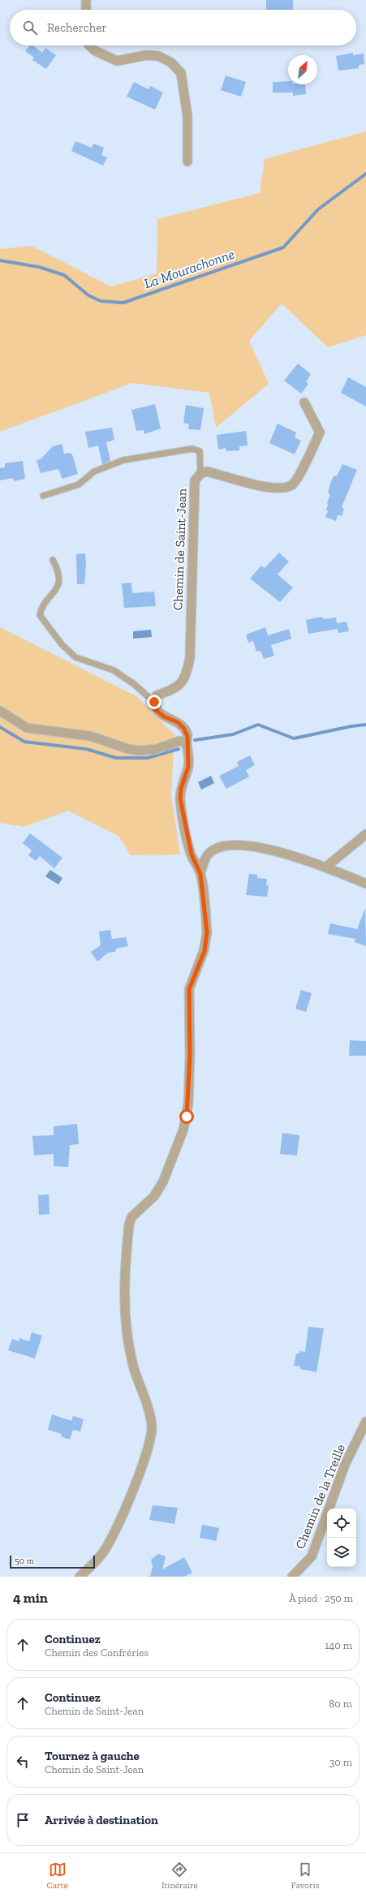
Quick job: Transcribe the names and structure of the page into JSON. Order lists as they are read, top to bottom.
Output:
{
  "streets": {
    "street": ["Chemin de Saint-Jean", "Chemin de la Treille"]
  },
  "water": ["La Mourachonne"],
  "scale_bar": "50 m",
  "north": "top right",
  "page": {
    "search": "Rechercher",
    "scale": "50 m",
    "heading": ["4 min", "À pied · 250 m"],
    "list": [
      ["Continuez", "Chemin des Confréries", "140 m"],
      ["Continuez", "Chemin de Saint-Jean", "80 m"],
      ["Tournez à gauche", "Chemin de Saint-Jean", "30 m"],
      "Arrivée à destination"
    ],
    "nav": ["Carte", "Itinéraire", "Favoris"]
  }
}
